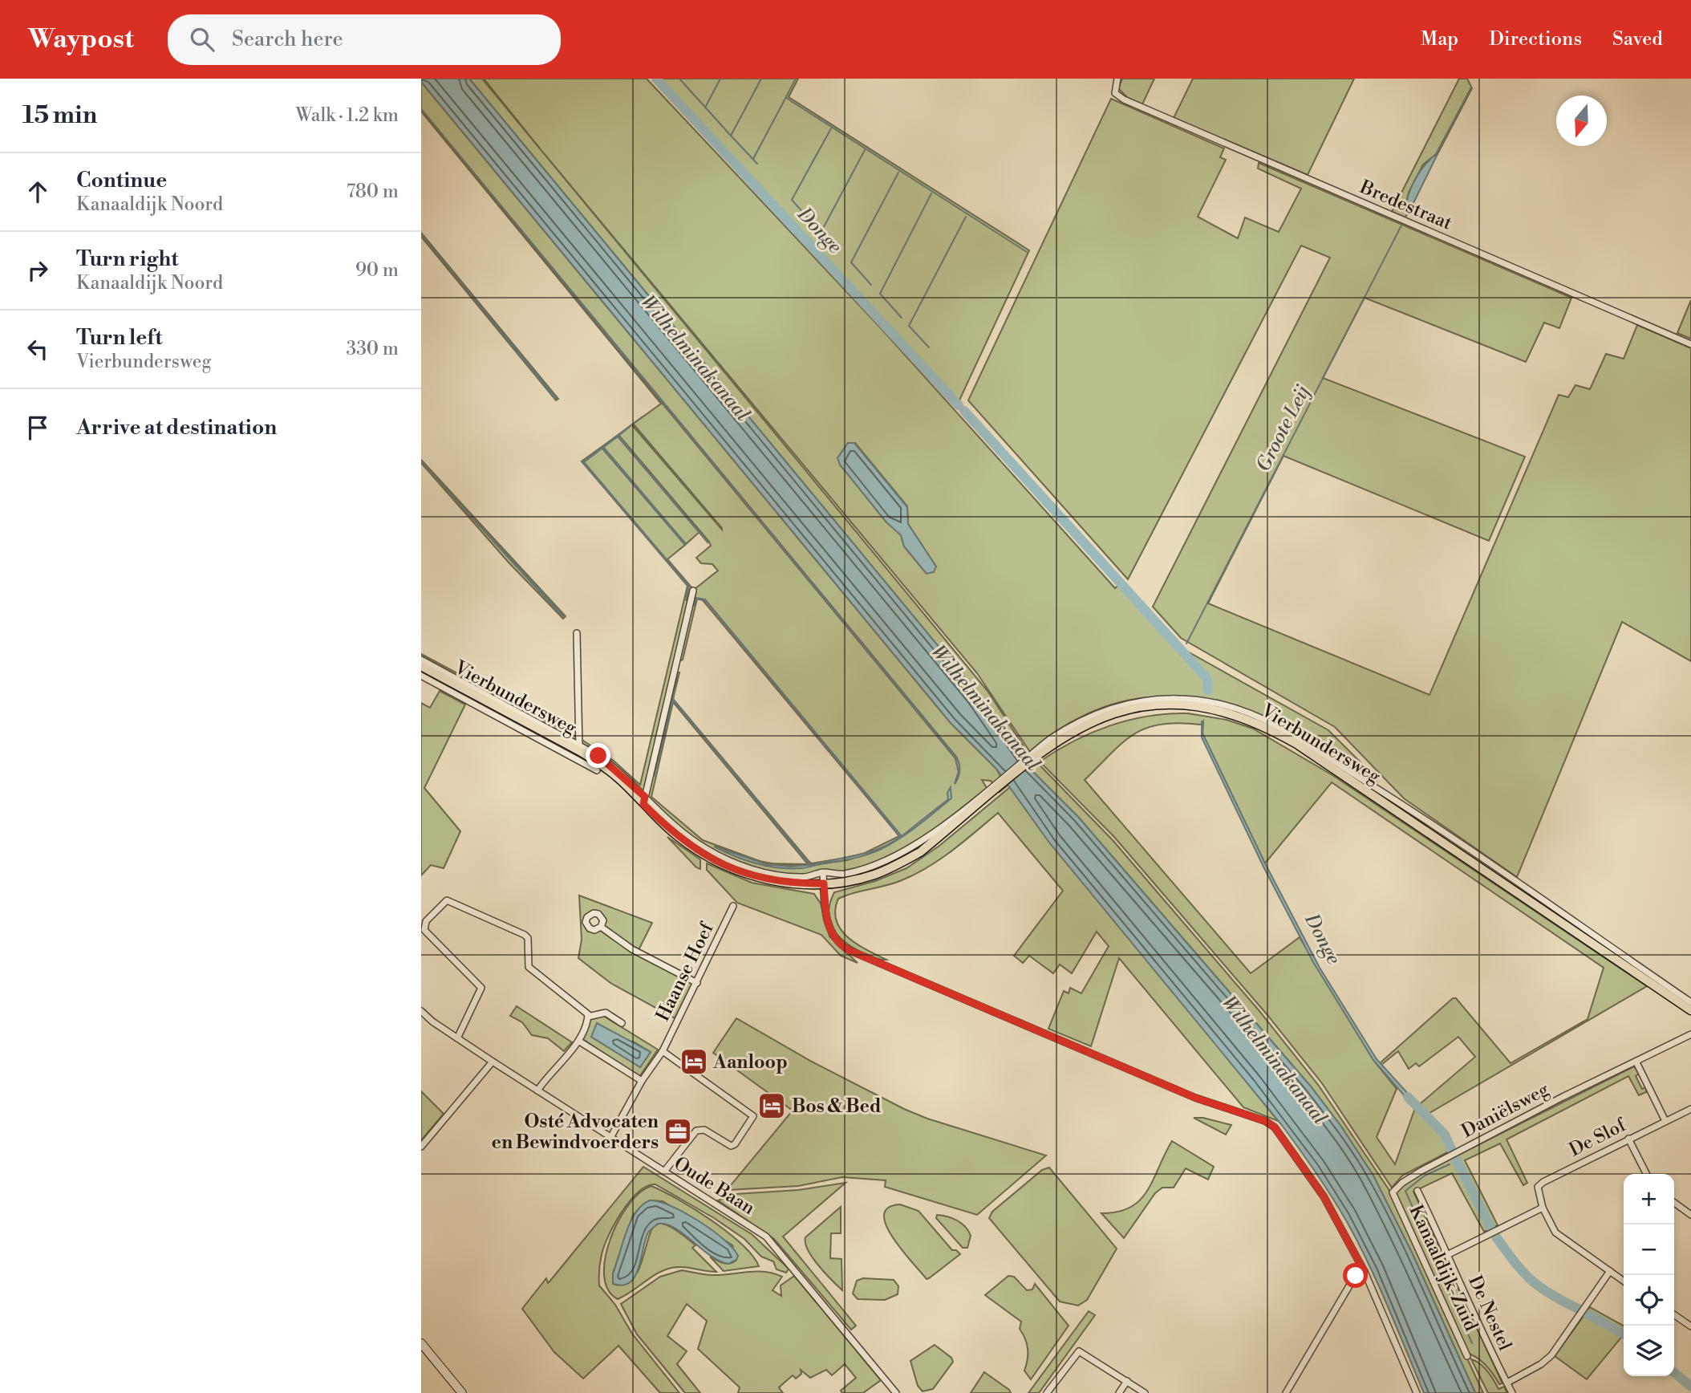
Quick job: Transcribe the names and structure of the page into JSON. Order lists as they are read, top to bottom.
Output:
{
  "streets": {
    "main road": ["Vierbundersweg"],
    "street": [
      "Bredestraat",
      "Haanse Hoef",
      "Daniëlsweg",
      "De Slof",
      "Oude Baan",
      "Kanaaldijk-Zuid",
      "De Nestel"
    ]
  },
  "crossings": [
    ["Haanse Hoef", "Oude Baan"],
    ["Daniëlsweg", "Kanaaldijk-Zuid"]
  ],
  "water": ["Donge", "Wilhelminakanaal", "Groote Leij"],
  "places": {
    "hotel": ["Aanloop", "Bos & Bed"],
    "office": ["Osté Advocaten en Bewindvoerders"]
  },
  "north": "bottom",
  "page": {
    "header": "Waypost",
    "search": "Search here",
    "nav": ["Map", "Directions", "Saved"],
    "heading": ["15 min", "Walk · 1.2 km"],
    "list": [
      ["Continue", "Kanaaldijk Noord", "780 m"],
      ["Turn right", "Kanaaldijk Noord", "90 m"],
      ["Turn left", "Vierbundersweg", "330 m"],
      "Arrive at destination"
    ],
    "map_buttons": ["+", "−"]
  }
}
